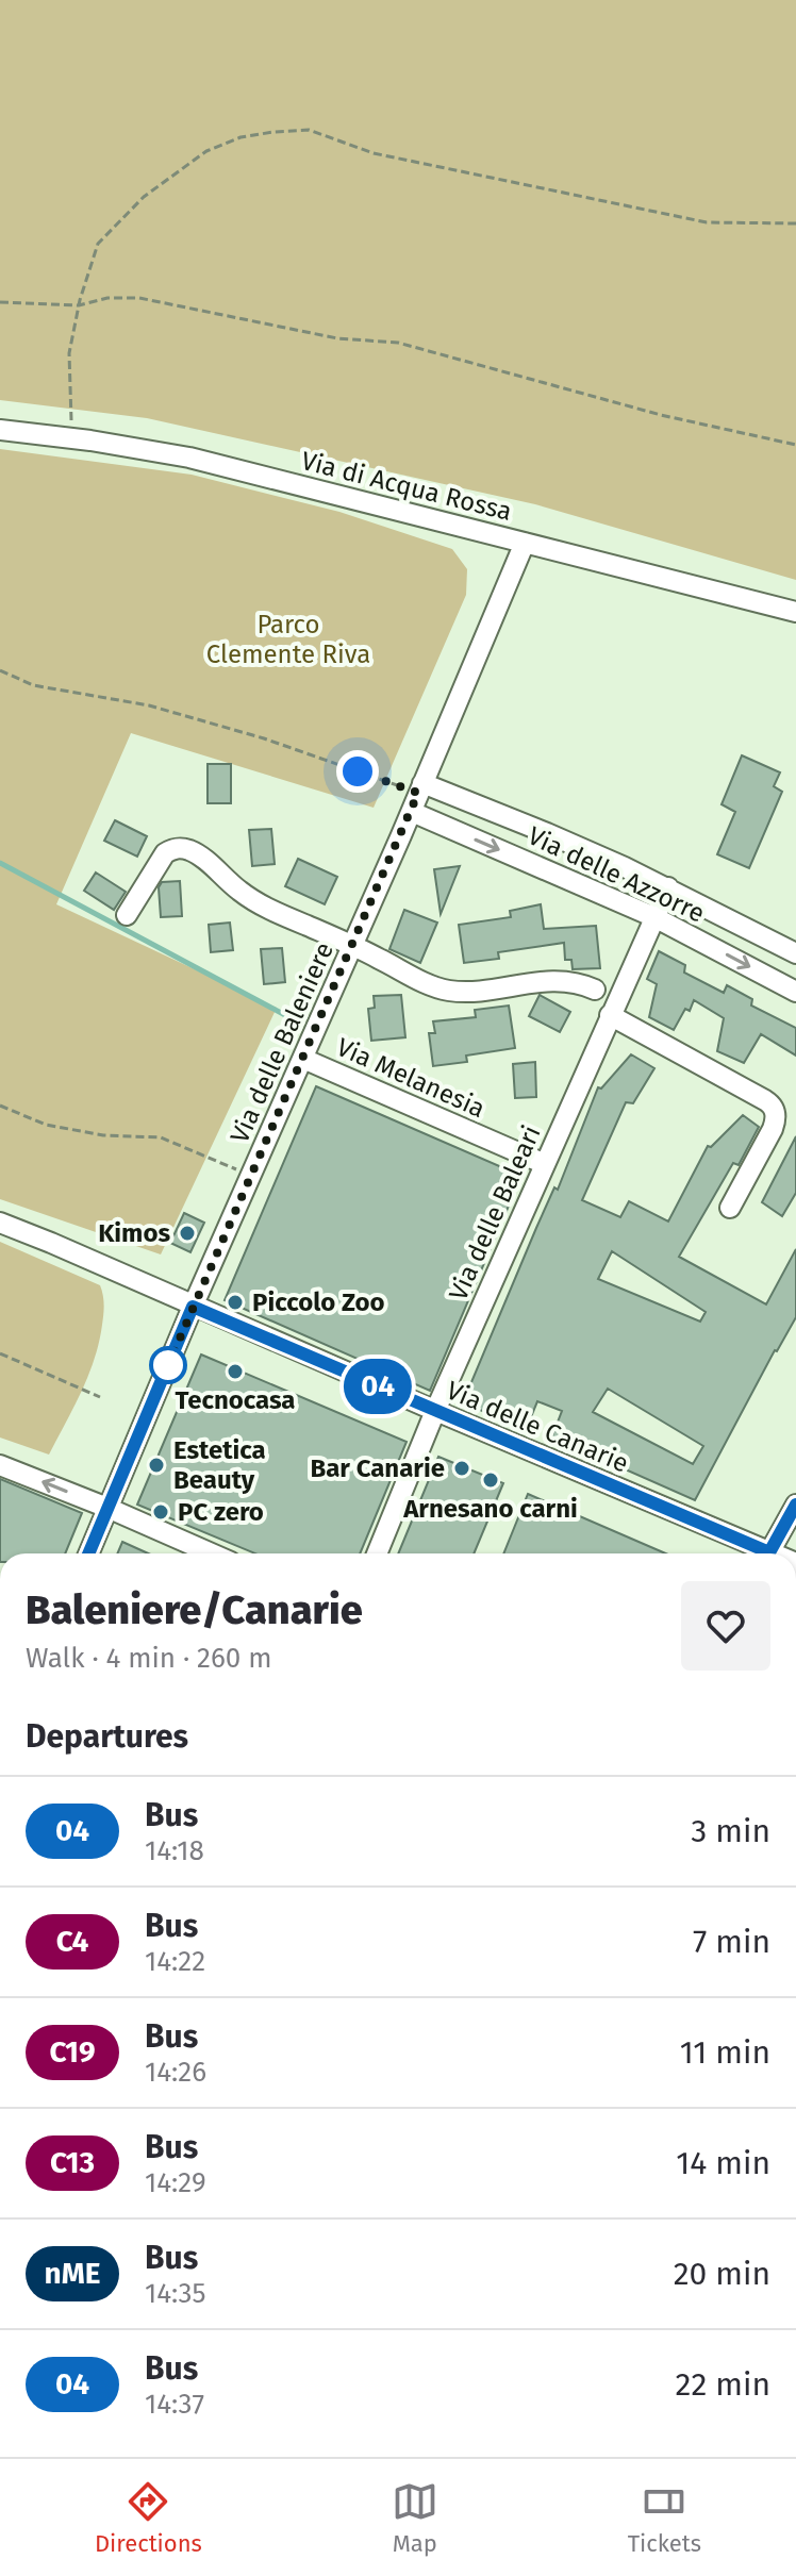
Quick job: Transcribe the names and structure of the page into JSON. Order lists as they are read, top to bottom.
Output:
{
  "streets": {
    "street": [
      "Via di Acqua Rossa",
      "Via delle Azzorre",
      "Via delle Baleniere",
      "Via Melanesia",
      "Via delle Baleari",
      "Via delle Canarie"
    ]
  },
  "crossings": [
    ["Via di Acqua Rossa", "Via delle Baleniere"],
    ["Via delle Azzorre", "Via delle Baleniere"],
    ["Via delle Azzorre", "Via delle Baleari"],
    ["Via delle Baleniere", "Via Melanesia"],
    ["Via delle Baleniere", "Via delle Canarie"],
    ["Via Melanesia", "Via delle Baleari"],
    ["Via delle Baleari", "Via delle Canarie"]
  ],
  "parks": ["Parco Clemente Riva"],
  "places": [
    "Kimos",
    "Piccolo Zoo",
    "Tecnocasa",
    "Estetica Beauty",
    "Bar Canarie",
    "Arnesano carni",
    "PC zero"
  ],
  "lines": ["bus line 04"],
  "page": {
    "on_map": "04",
    "heading": [
      ["Baleniere/Canarie", "Walk · 4 min · 260 m"],
      "Departures"
    ],
    "list": [
      {
        "mark": "04",
        "name": "Bus",
        "note": "14:18",
        "value": "3 min"
      },
      {
        "mark": "C4",
        "name": "Bus",
        "note": "14:22",
        "value": "7 min"
      },
      {
        "mark": "C19",
        "name": "Bus",
        "note": "14:26",
        "value": "11 min"
      },
      {
        "mark": "C13",
        "name": "Bus",
        "note": "14:29",
        "value": "14 min"
      },
      {
        "mark": "nME",
        "name": "Bus",
        "note": "14:35",
        "value": "20 min"
      },
      {
        "mark": "04",
        "name": "Bus",
        "note": "14:37",
        "value": "22 min"
      }
    ],
    "tabs": ["Directions", "Map", "Tickets"]
  }
}
